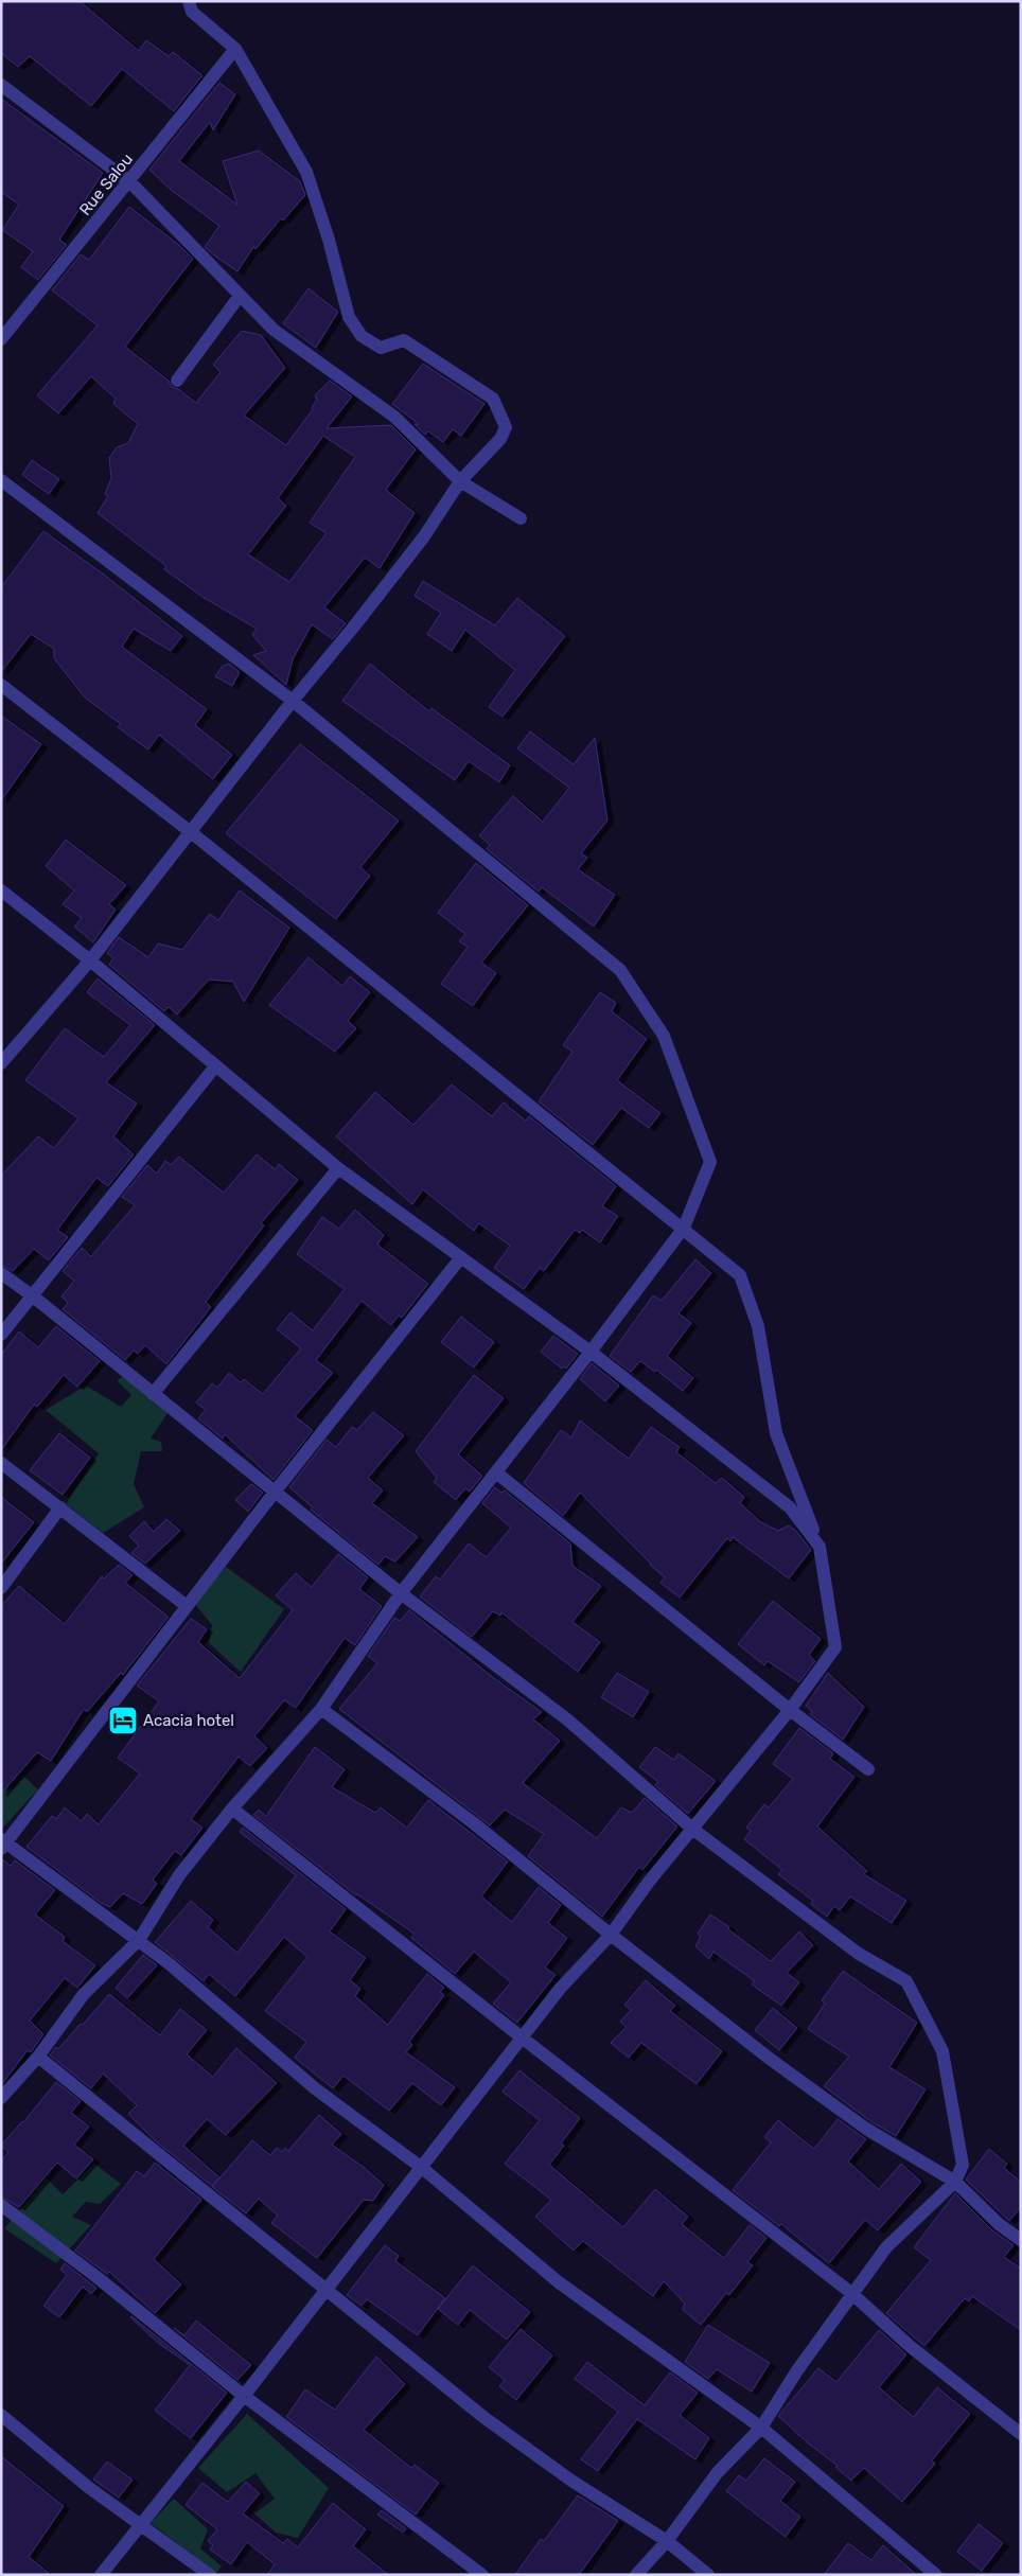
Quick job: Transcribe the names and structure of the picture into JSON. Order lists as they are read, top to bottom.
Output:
{
  "streets": {
    "street": ["Rue Salou"]
  },
  "places": {
    "hotel": ["Acacia hotel"]
  }
}
